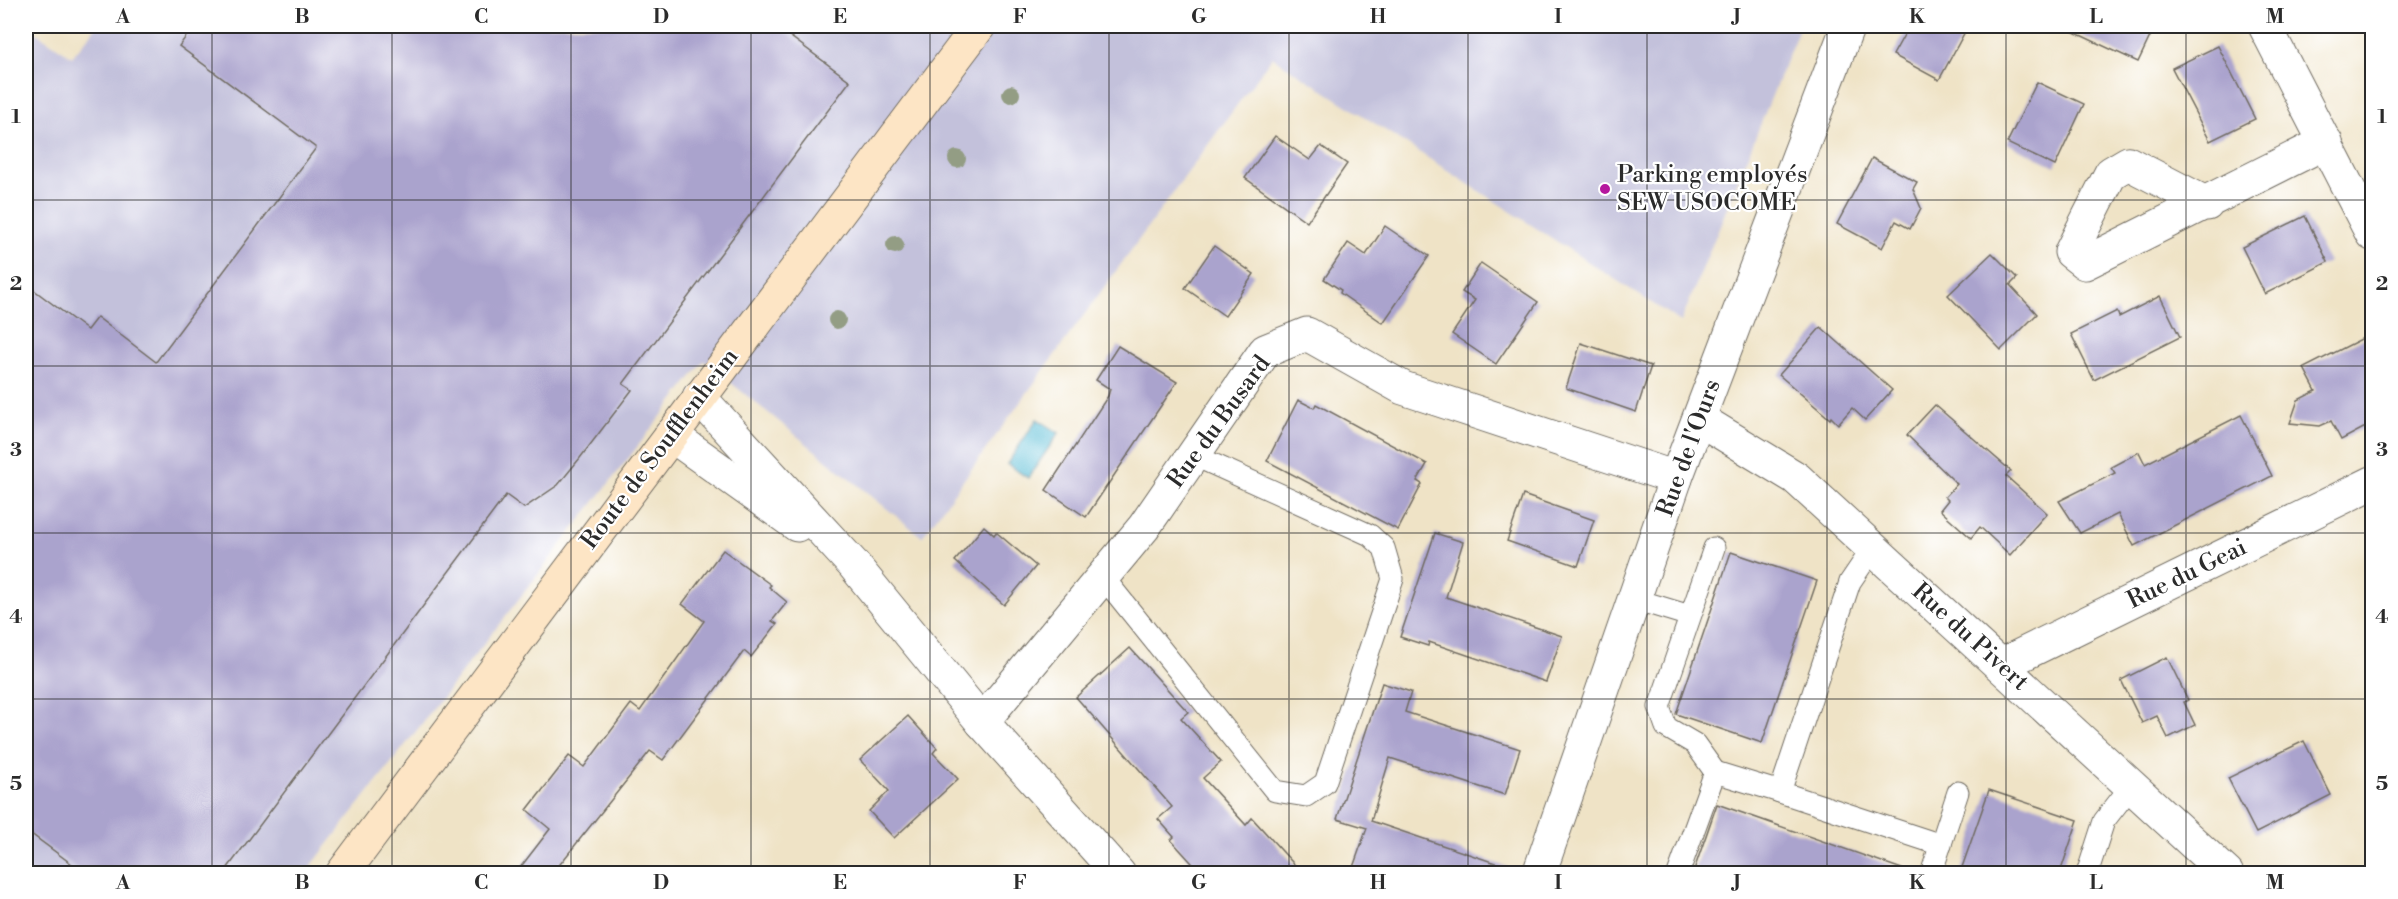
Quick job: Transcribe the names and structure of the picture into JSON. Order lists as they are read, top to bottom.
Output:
{
  "streets": {
    "main road": ["Route de Soufflenheim"],
    "street": [
      "Rue du Busard",
      "Rue de l'Ours",
      "Rue du Geai",
      "Rue du Pivert"
    ]
  },
  "crossings": [
    ["Rue du Busard", "Rue de l'Ours"],
    ["Rue de l'Ours", "Rue du Pivert"],
    ["Rue du Geai", "Rue du Pivert"]
  ],
  "places": ["Parking employés SEW USOCOME"],
  "grid": {
    "columns": [
      "A",
      "B",
      "C",
      "D",
      "E",
      "F",
      "G",
      "H",
      "I",
      "J",
      "K",
      "L",
      "M"
    ],
    "rows": [
      "1",
      "2",
      "3",
      "4",
      "5"
    ]
  }
}
